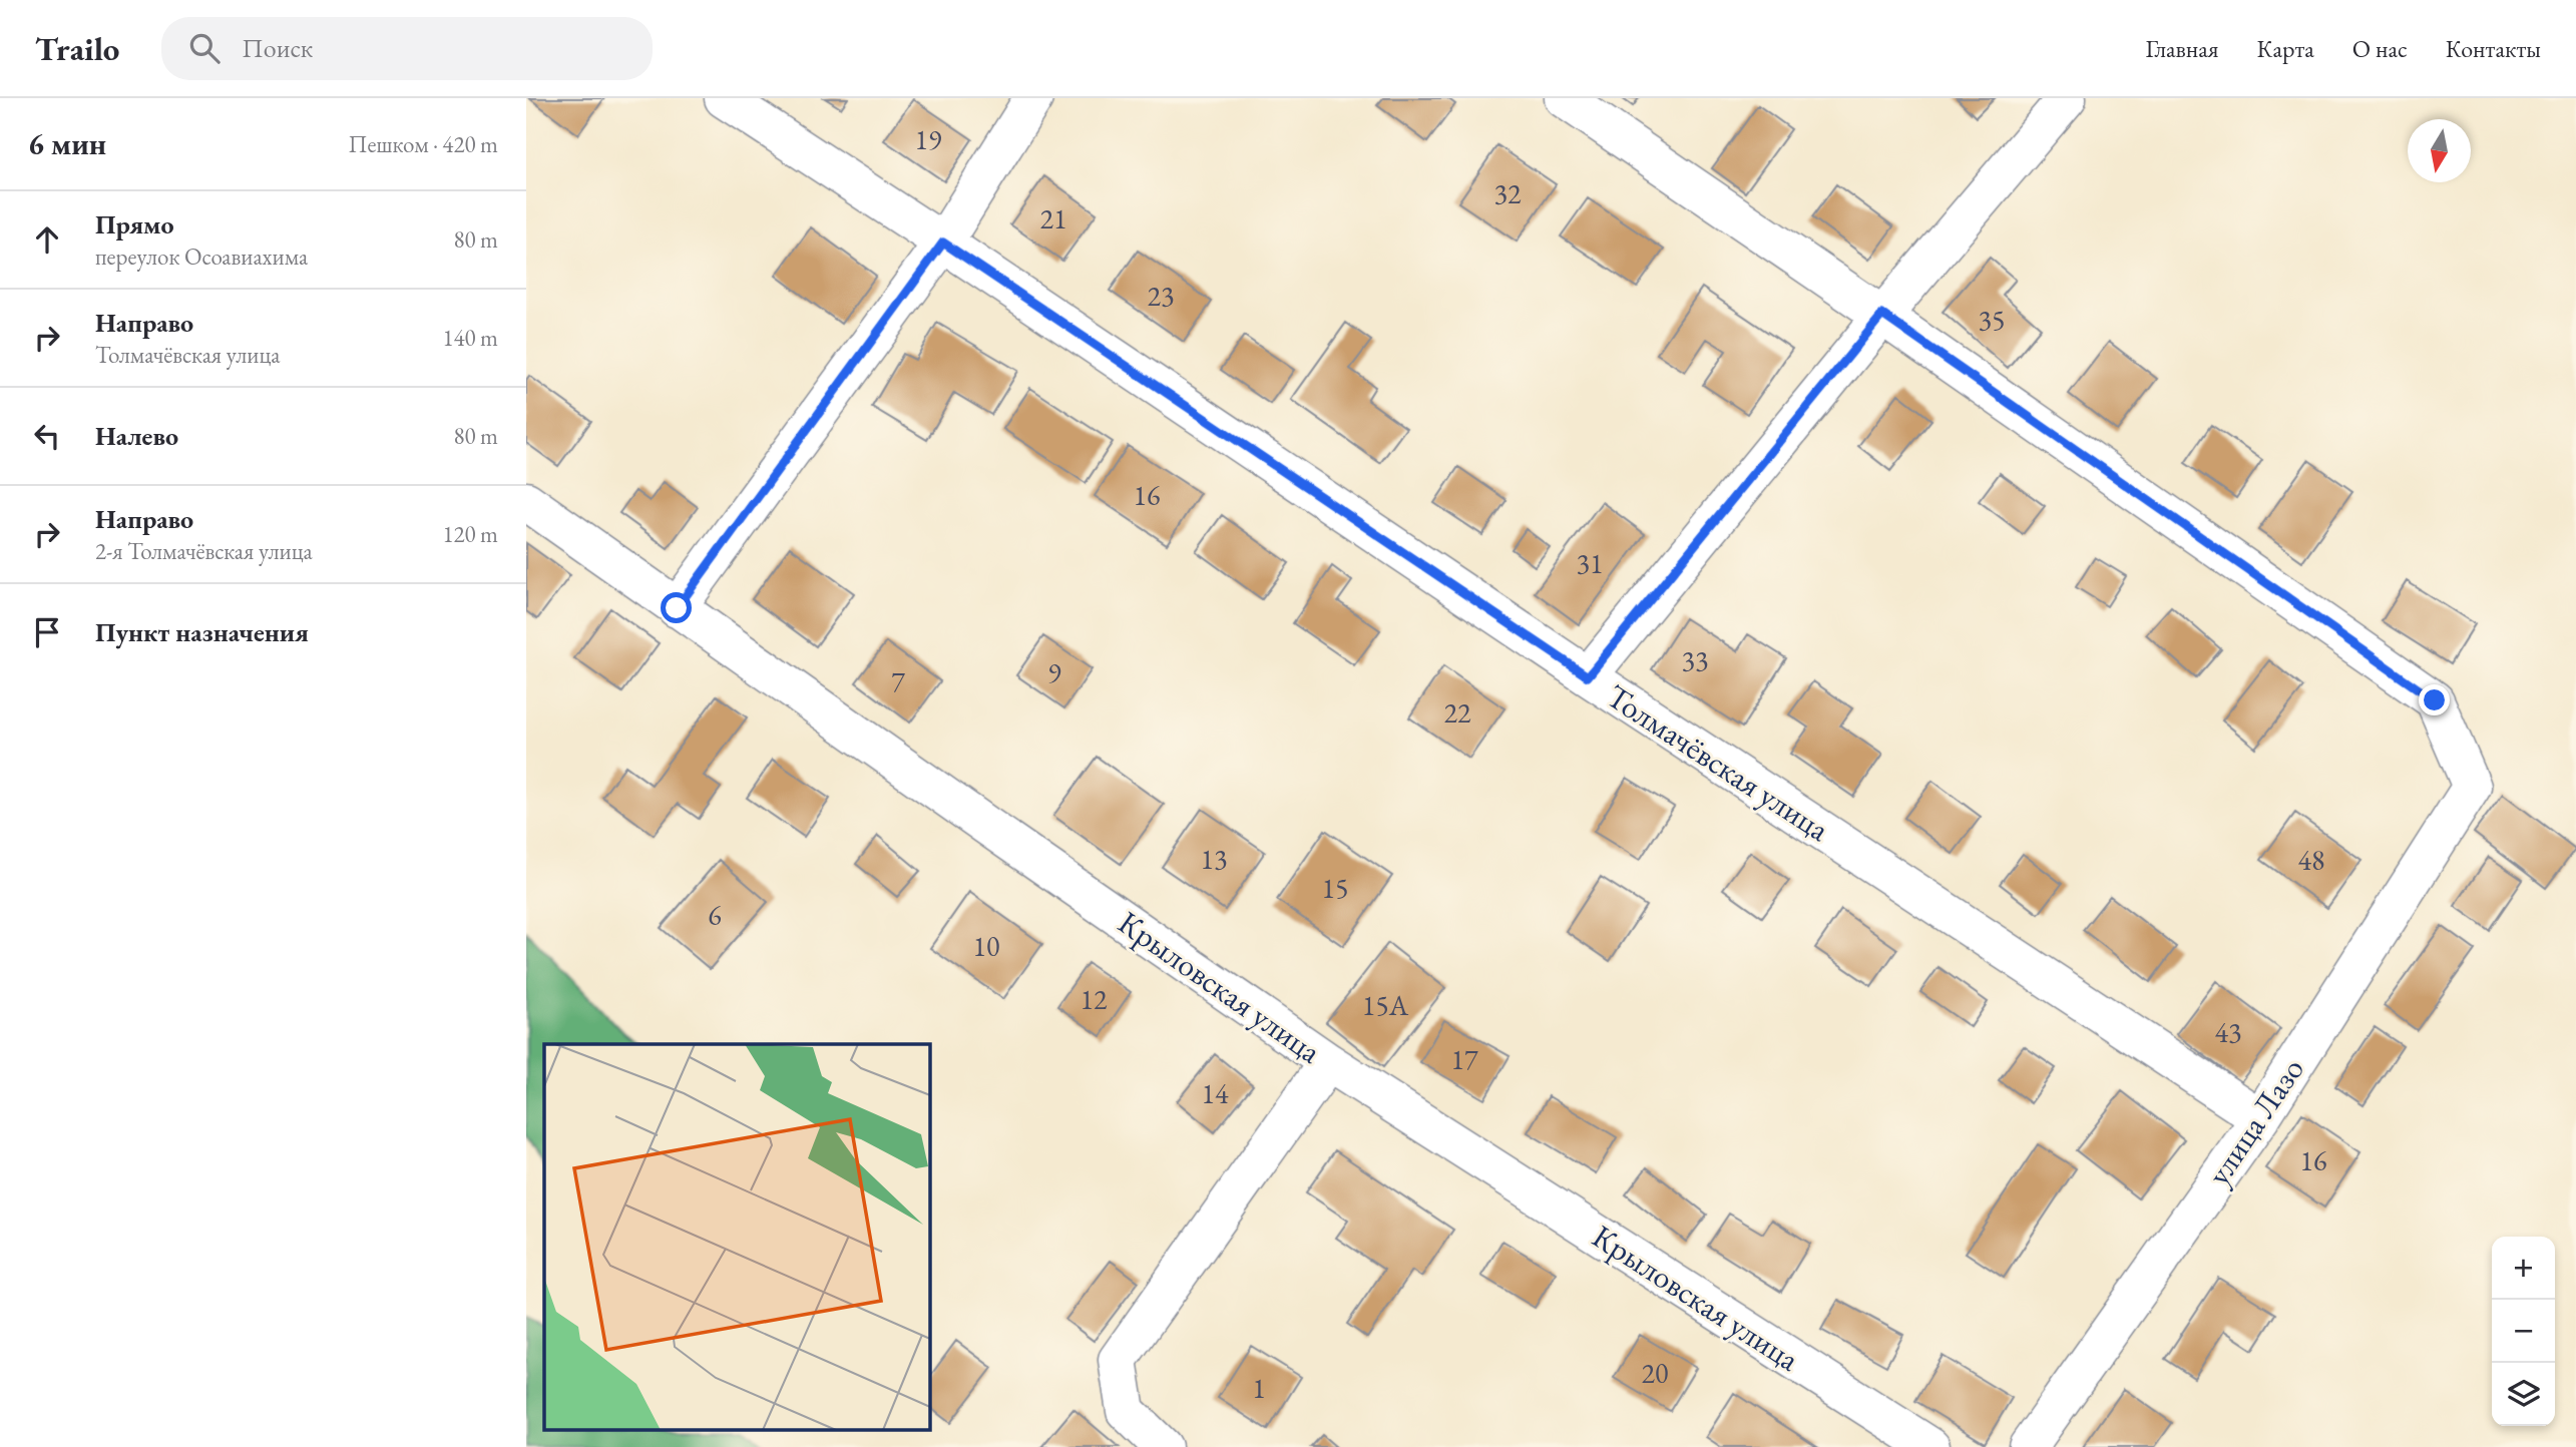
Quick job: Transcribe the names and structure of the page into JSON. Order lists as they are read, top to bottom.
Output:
{
  "streets": {
    "street": ["Толмачёвская улица", "Крыловская улица", "улица Лазо"]
  },
  "crossings": [
    ["Толмачёвская улица", "улица Лазо"]
  ],
  "house_numbers": [
    "19",
    "32",
    "21",
    "23",
    "35",
    "16",
    "31",
    "33",
    "9",
    "7",
    "22",
    "13",
    "48",
    "15",
    "6",
    "10",
    "12",
    "15А",
    "43",
    "17",
    "14",
    "16",
    "20",
    "1"
  ],
  "north": "bottom",
  "page": {
    "header": "Trailo",
    "search": "Поиск",
    "nav": [
      "Главная",
      "Карта",
      "О нас",
      "Контакты"
    ],
    "heading": ["6 мин", "Пешком · 420 m"],
    "list": [
      ["Прямо", "переулок Осоавиахима", "80 m"],
      ["Направо", "Толмачёвская улица", "140 m"],
      ["Налево", "80 m"],
      ["Направо", "2-я Толмачёвская улица", "120 m"],
      "Пункт назначения"
    ],
    "map_buttons": ["+", "−"]
  }
}
